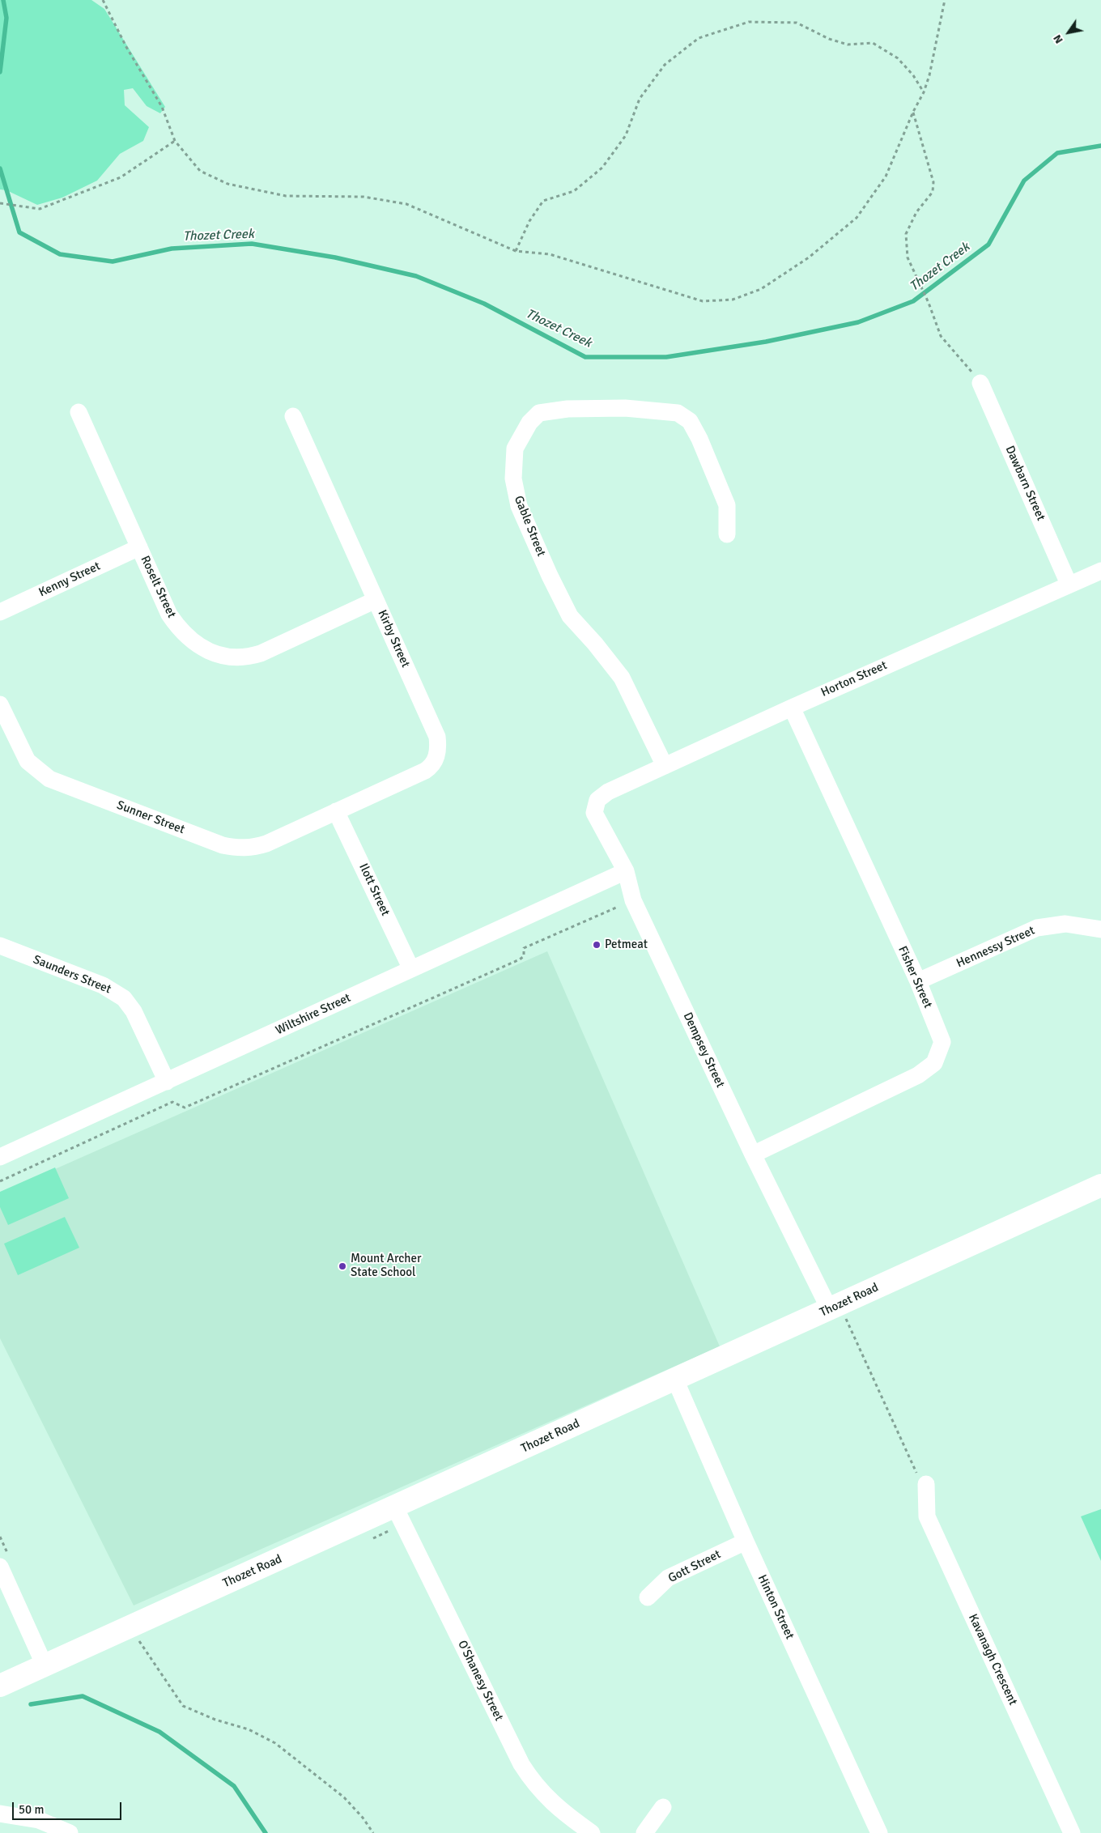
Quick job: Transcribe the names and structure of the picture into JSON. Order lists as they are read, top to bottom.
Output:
{
  "streets": {
    "street": [
      "Dawbarn Street",
      "Gable Street",
      "Kenny Street",
      "Roselt Street",
      "Kirby Street",
      "Horton Street",
      "Sunner Street",
      "Ilott Street",
      "Hennessy Street",
      "Saunders Street",
      "Fisher Street",
      "Wiltshire Street",
      "Dempsey Street",
      "Thozet Road",
      "Gott Street",
      "Hinton Street",
      "Kavanagh Crescent",
      "O'Shanesy Street"
    ]
  },
  "crossings": [
    ["Dawbarn Street", "Horton Street"],
    ["Gable Street", "Horton Street"],
    ["Kenny Street", "Roselt Street"],
    ["Roselt Street", "Kirby Street"],
    ["Kirby Street", "Sunner Street"],
    ["Kirby Street", "Ilott Street"],
    ["Horton Street", "Fisher Street"],
    ["Horton Street", "Dempsey Street"],
    ["Sunner Street", "Ilott Street"],
    ["Ilott Street", "Wiltshire Street"],
    ["Hennessy Street", "Fisher Street"],
    ["Saunders Street", "Wiltshire Street"],
    ["Fisher Street", "Dempsey Street"],
    ["Wiltshire Street", "Dempsey Street"],
    ["Dempsey Street", "Thozet Road"],
    ["Thozet Road", "Hinton Street"],
    ["Thozet Road", "O'Shanesy Street"],
    ["Gott Street", "Hinton Street"]
  ],
  "water": ["Thozet Creek"],
  "places": ["Petmeat", "Mount Archer State School"],
  "scale_bar": "50 m",
  "north": "bottom left"
}
